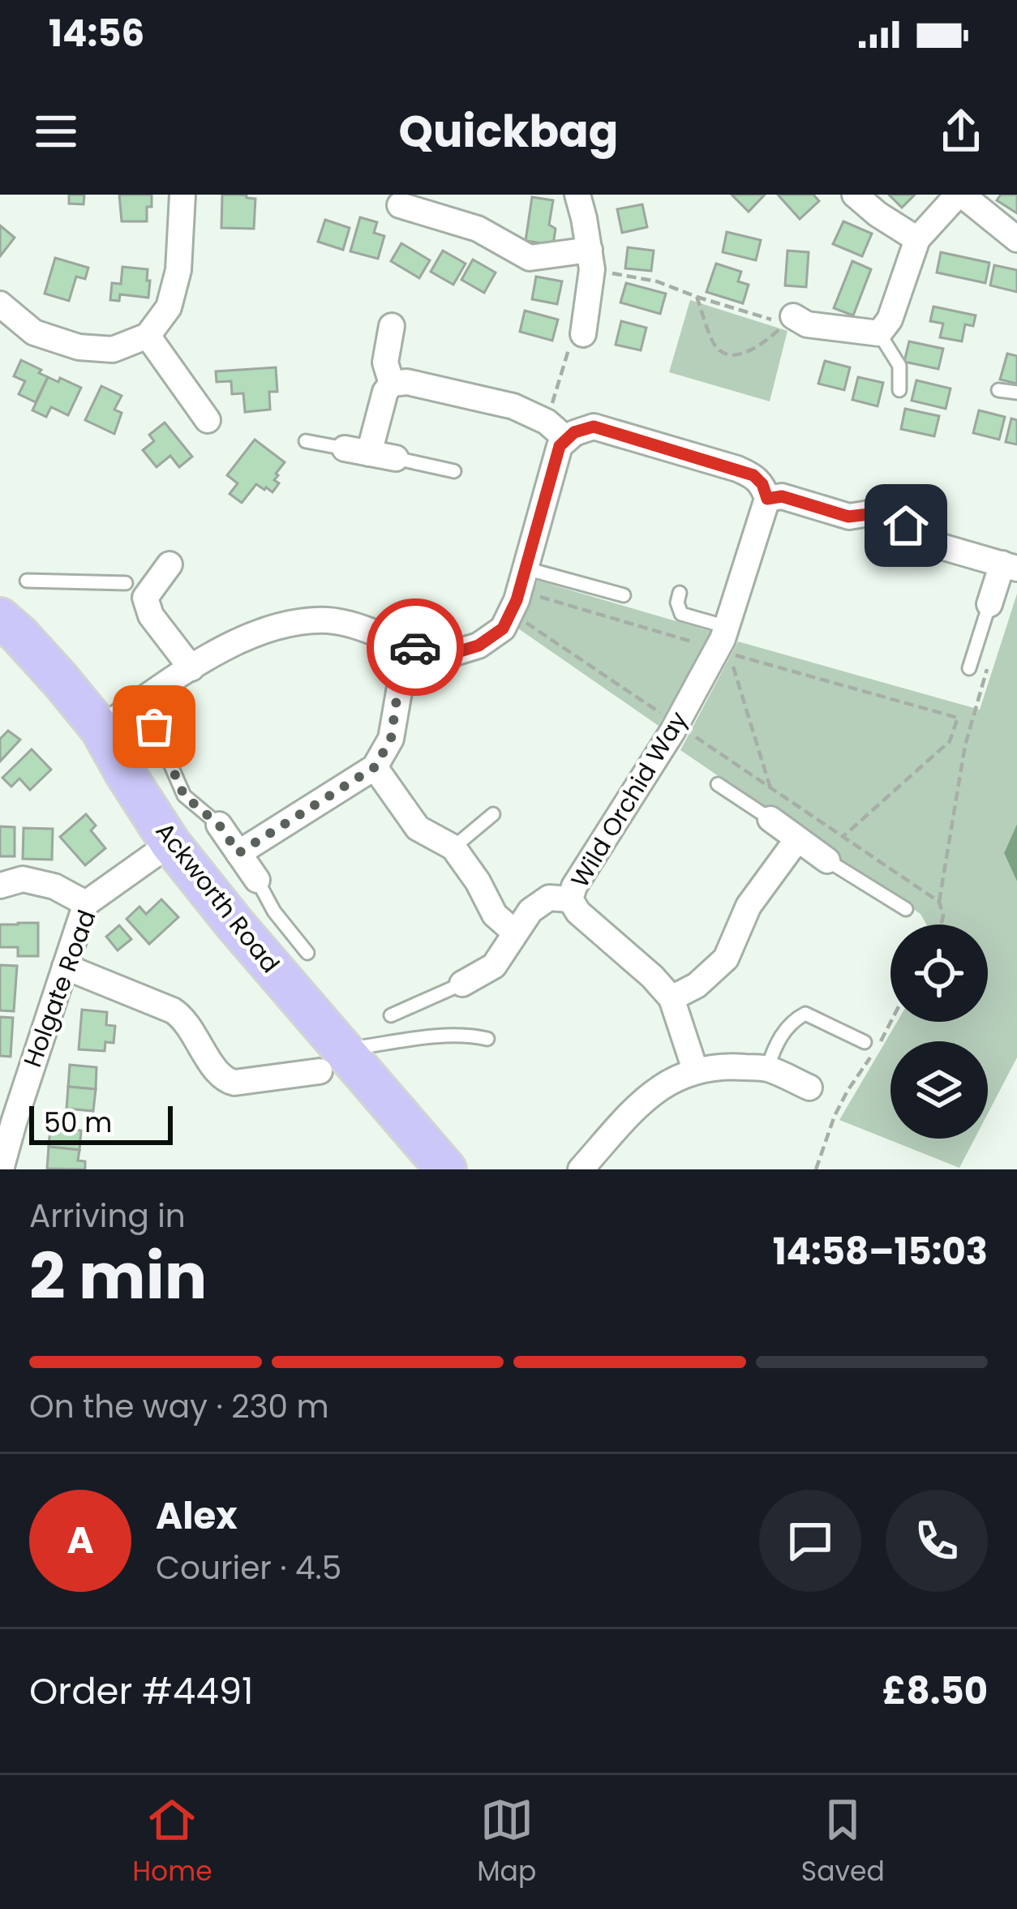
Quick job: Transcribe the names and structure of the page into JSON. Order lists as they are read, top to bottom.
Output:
{
  "streets": {
    "highway": ["Ackworth Road"],
    "street": ["Wild Orchid Way", "Holgate Road"]
  },
  "crossings": [
    ["Ackworth Road", "Holgate Road"]
  ],
  "scale_bar": "50 m",
  "page": {
    "status": "14:56",
    "header": "Quickbag",
    "scale": "50 m",
    "heading": ["2 min", "Arriving in", "14:58–15:03"],
    "panel": [
      "Alex",
      "Courier · 4.5",
      "Order #4491",
      "£8.50"
    ],
    "bar": "On the way · 230 m",
    "round": "A",
    "tabs": ["Home", "Map", "Saved"]
  }
}
